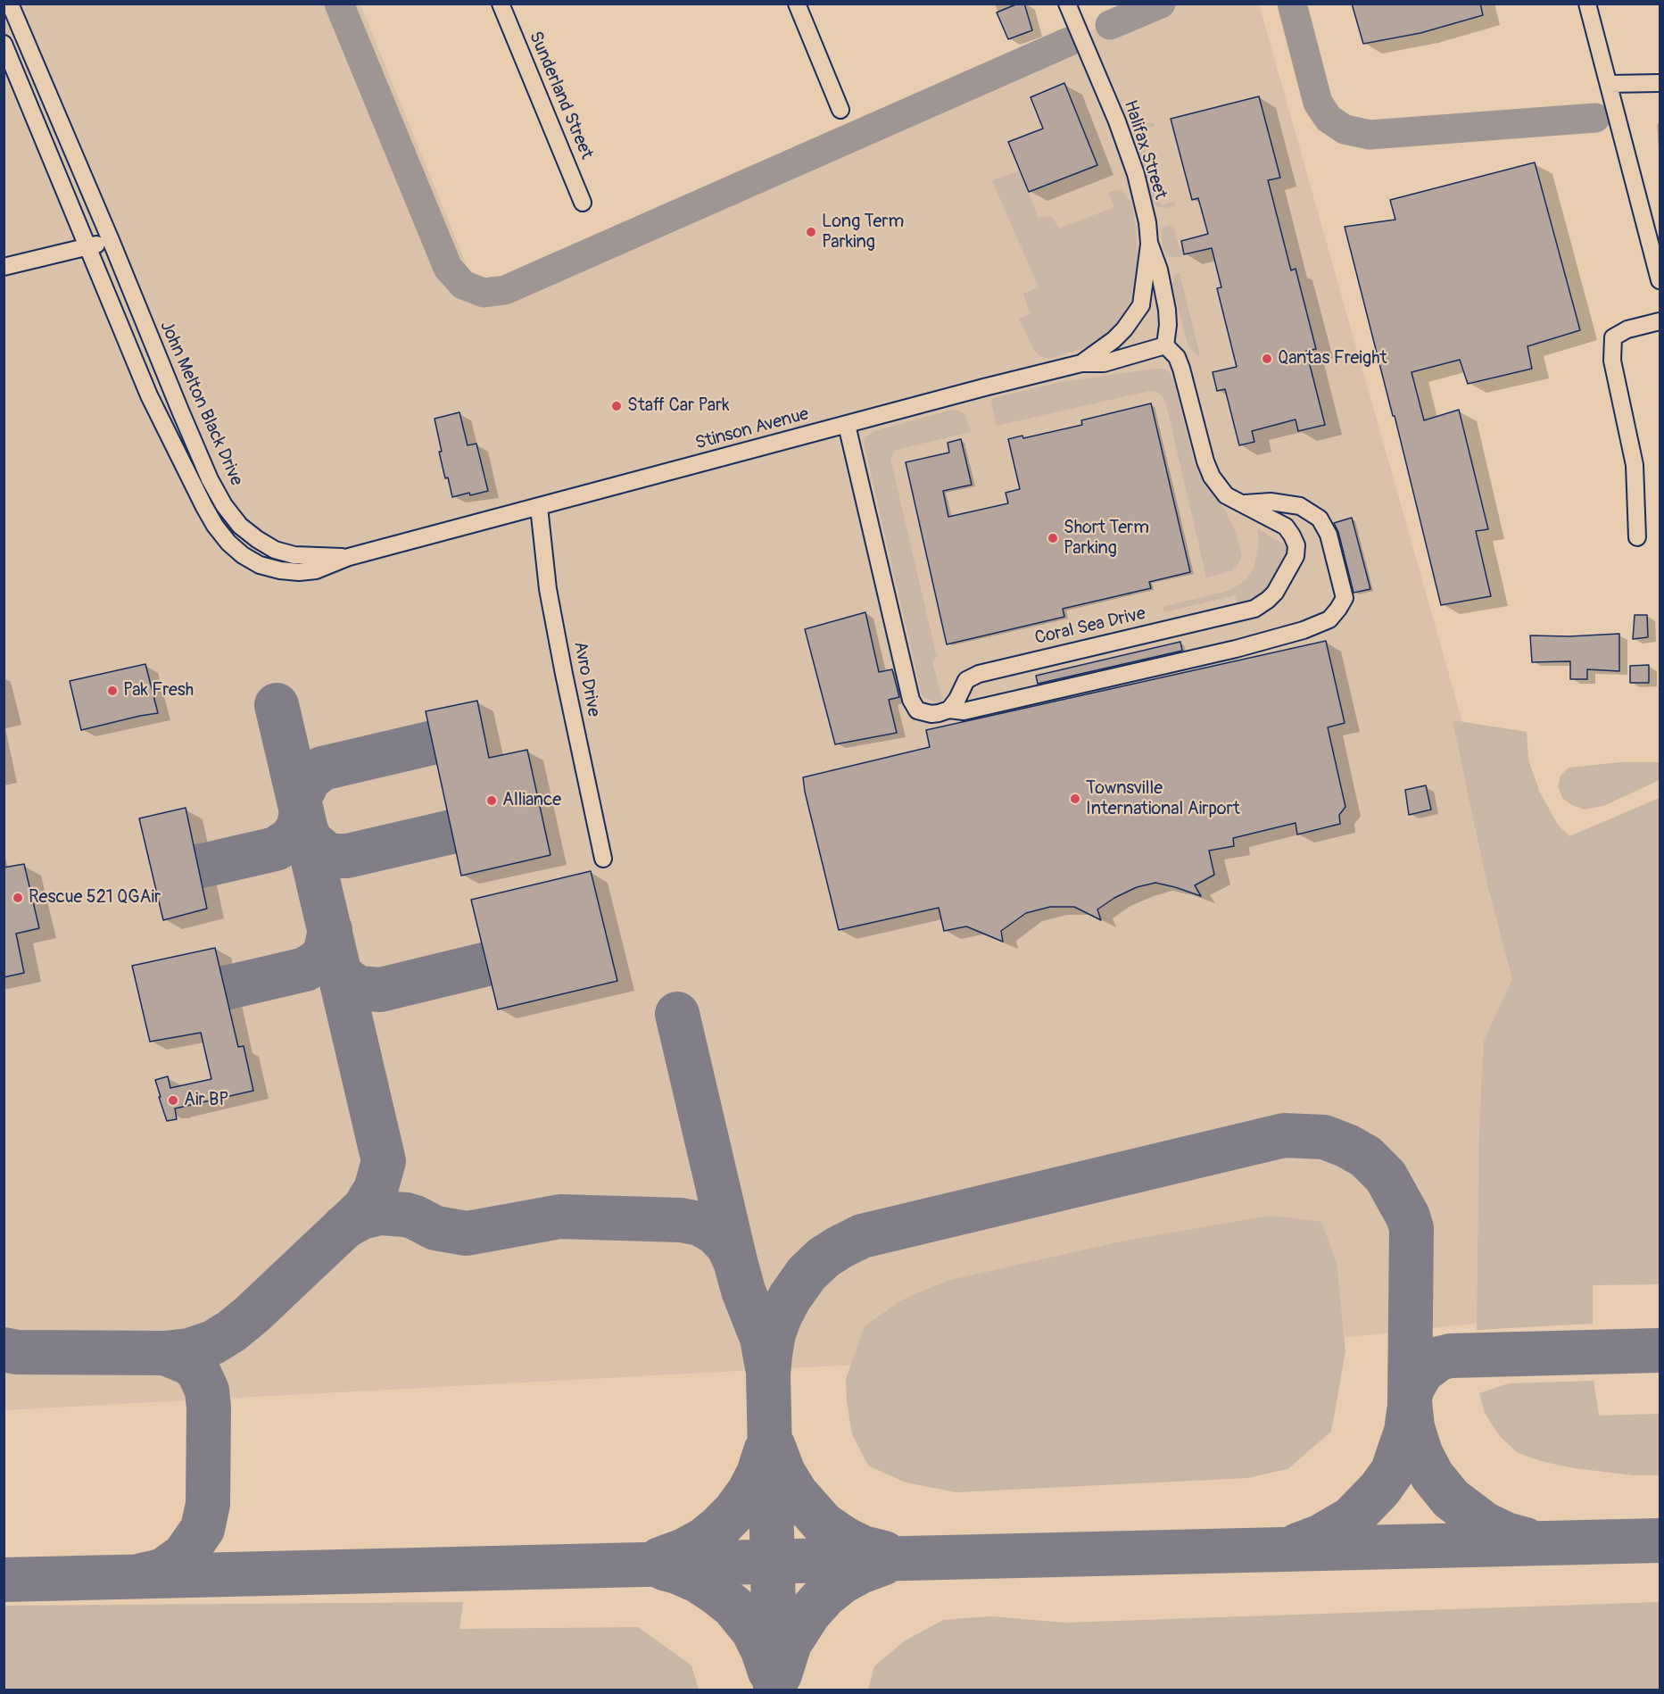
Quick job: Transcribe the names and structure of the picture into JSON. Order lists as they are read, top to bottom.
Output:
{
  "streets": {
    "street": [
      "Sunderland Street",
      "Halifax Street",
      "John Melton Black Drive",
      "Stinson Avenue",
      "Coral Sea Drive",
      "Avro Drive"
    ]
  },
  "crossings": [
    ["Halifax Street", "Stinson Avenue"],
    ["Halifax Street", "Coral Sea Drive"],
    ["John Melton Black Drive", "Stinson Avenue"],
    ["Stinson Avenue", "Coral Sea Drive"],
    ["Stinson Avenue", "Avro Drive"]
  ],
  "places": [
    "Long Term Parking",
    "Qantas Freight",
    "Staff Car Park",
    "Short Term Parking",
    "Pak Fresh",
    "Townsville International Airport",
    "Alliance",
    "Rescue 521 QGAir",
    "Air BP"
  ]
}
